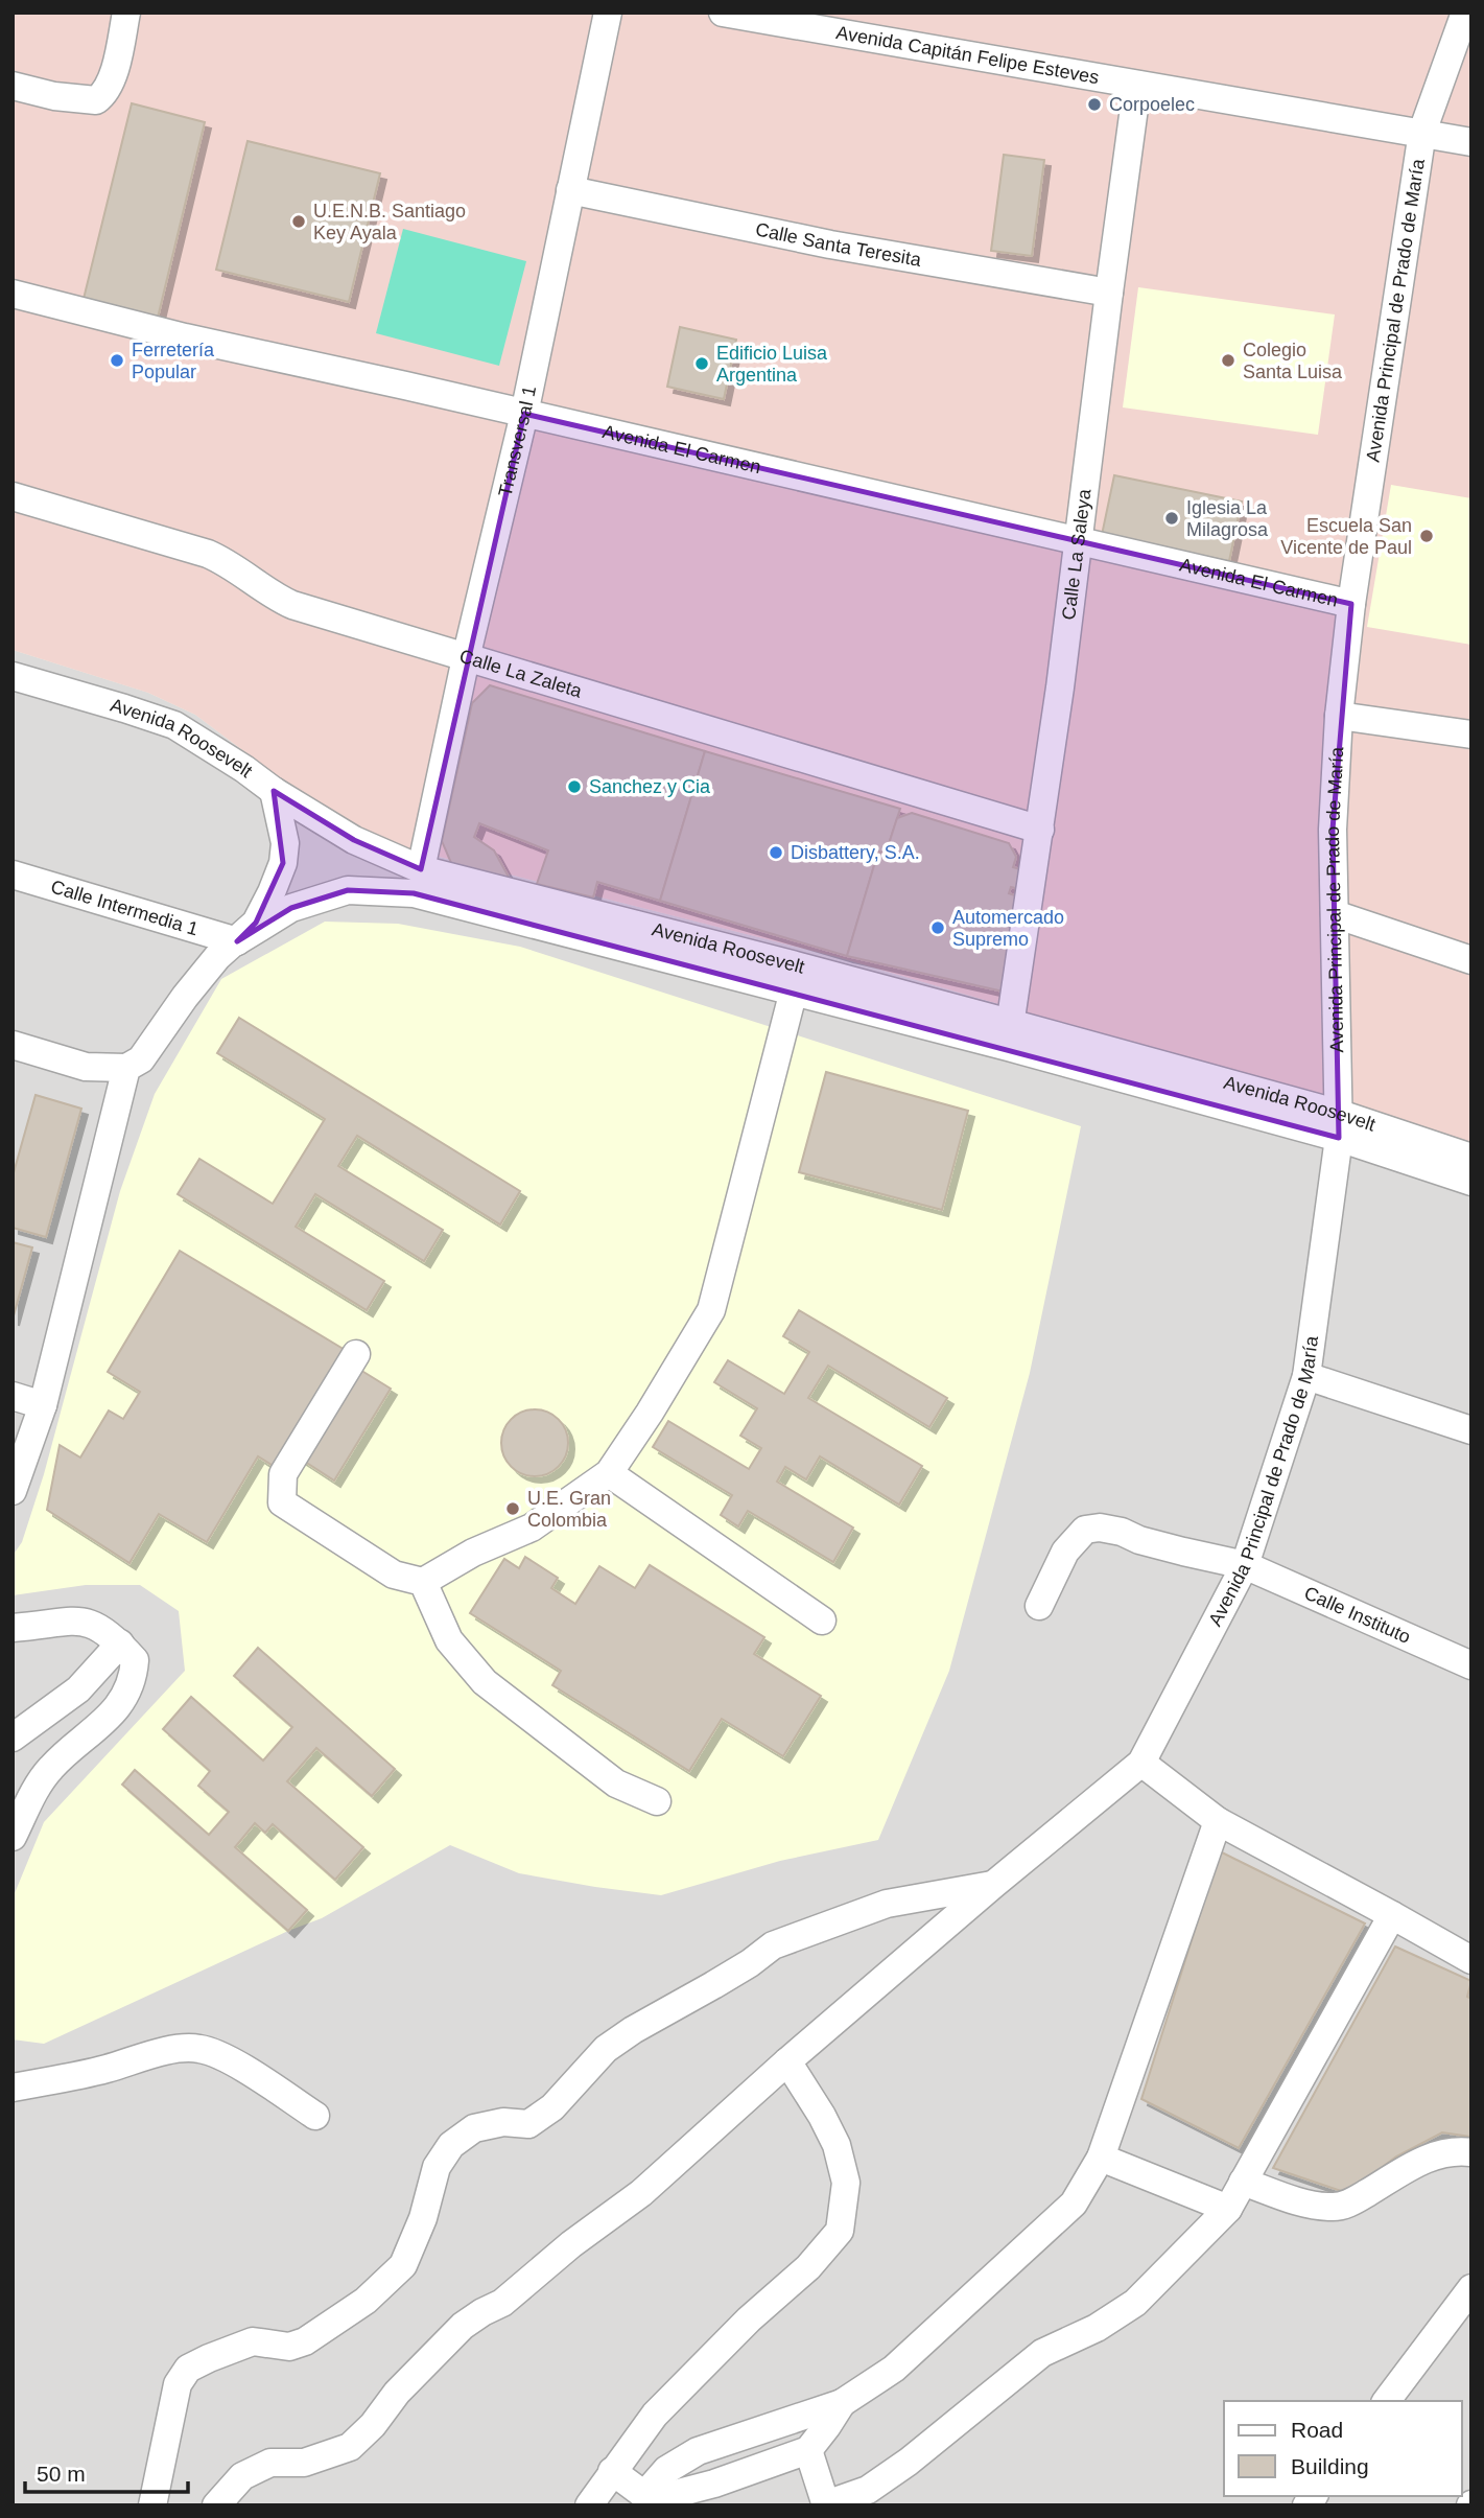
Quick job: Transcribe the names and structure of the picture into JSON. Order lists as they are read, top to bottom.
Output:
{
  "streets": {
    "street": [
      "Avenida Capitán Felipe Esteves",
      "Calle Santa Teresita",
      "Avenida Principal de Prado de María",
      "Transversal 1",
      "Avenida El Carmen",
      "Calle La Saleya",
      "Calle La Zaleta",
      "Avenida Roosevelt",
      "Calle Intermedia 1",
      "Calle Instituto"
    ]
  },
  "crossings": [
    ["Avenida Capitán Felipe Esteves", "Avenida Principal de Prado de María"],
    ["Avenida Capitán Felipe Esteves", "Calle La Saleya"],
    ["Calle Santa Teresita", "Transversal 1"],
    ["Calle Santa Teresita", "Calle La Saleya"],
    ["Avenida Principal de Prado de María", "Avenida El Carmen"],
    ["Avenida Principal de Prado de María", "Avenida Roosevelt"],
    ["Avenida Principal de Prado de María", "Calle Instituto"],
    ["Transversal 1", "Avenida El Carmen"],
    ["Transversal 1", "Calle La Zaleta"],
    ["Transversal 1", "Avenida Roosevelt"],
    ["Avenida El Carmen", "Calle La Saleya"],
    ["Calle La Saleya", "Calle La Zaleta"],
    ["Calle La Saleya", "Avenida Roosevelt"],
    ["Avenida Roosevelt", "Calle Intermedia 1"]
  ],
  "places": [
    "Corpoelec",
    "U.E.N.B. Santiago Key Ayala",
    "Ferretería Popular",
    "Colegio Santa Luisa",
    "Edificio Luisa Argentina",
    "Iglesia La Milagrosa",
    "Escuela San Vicente de Paul",
    "Sanchez y Cia",
    "Disbattery, S.A.",
    "Automercado Supremo",
    "U.E. Gran Colombia"
  ],
  "legend": ["Road", "Building"],
  "scale_bar": "50 m"
}
